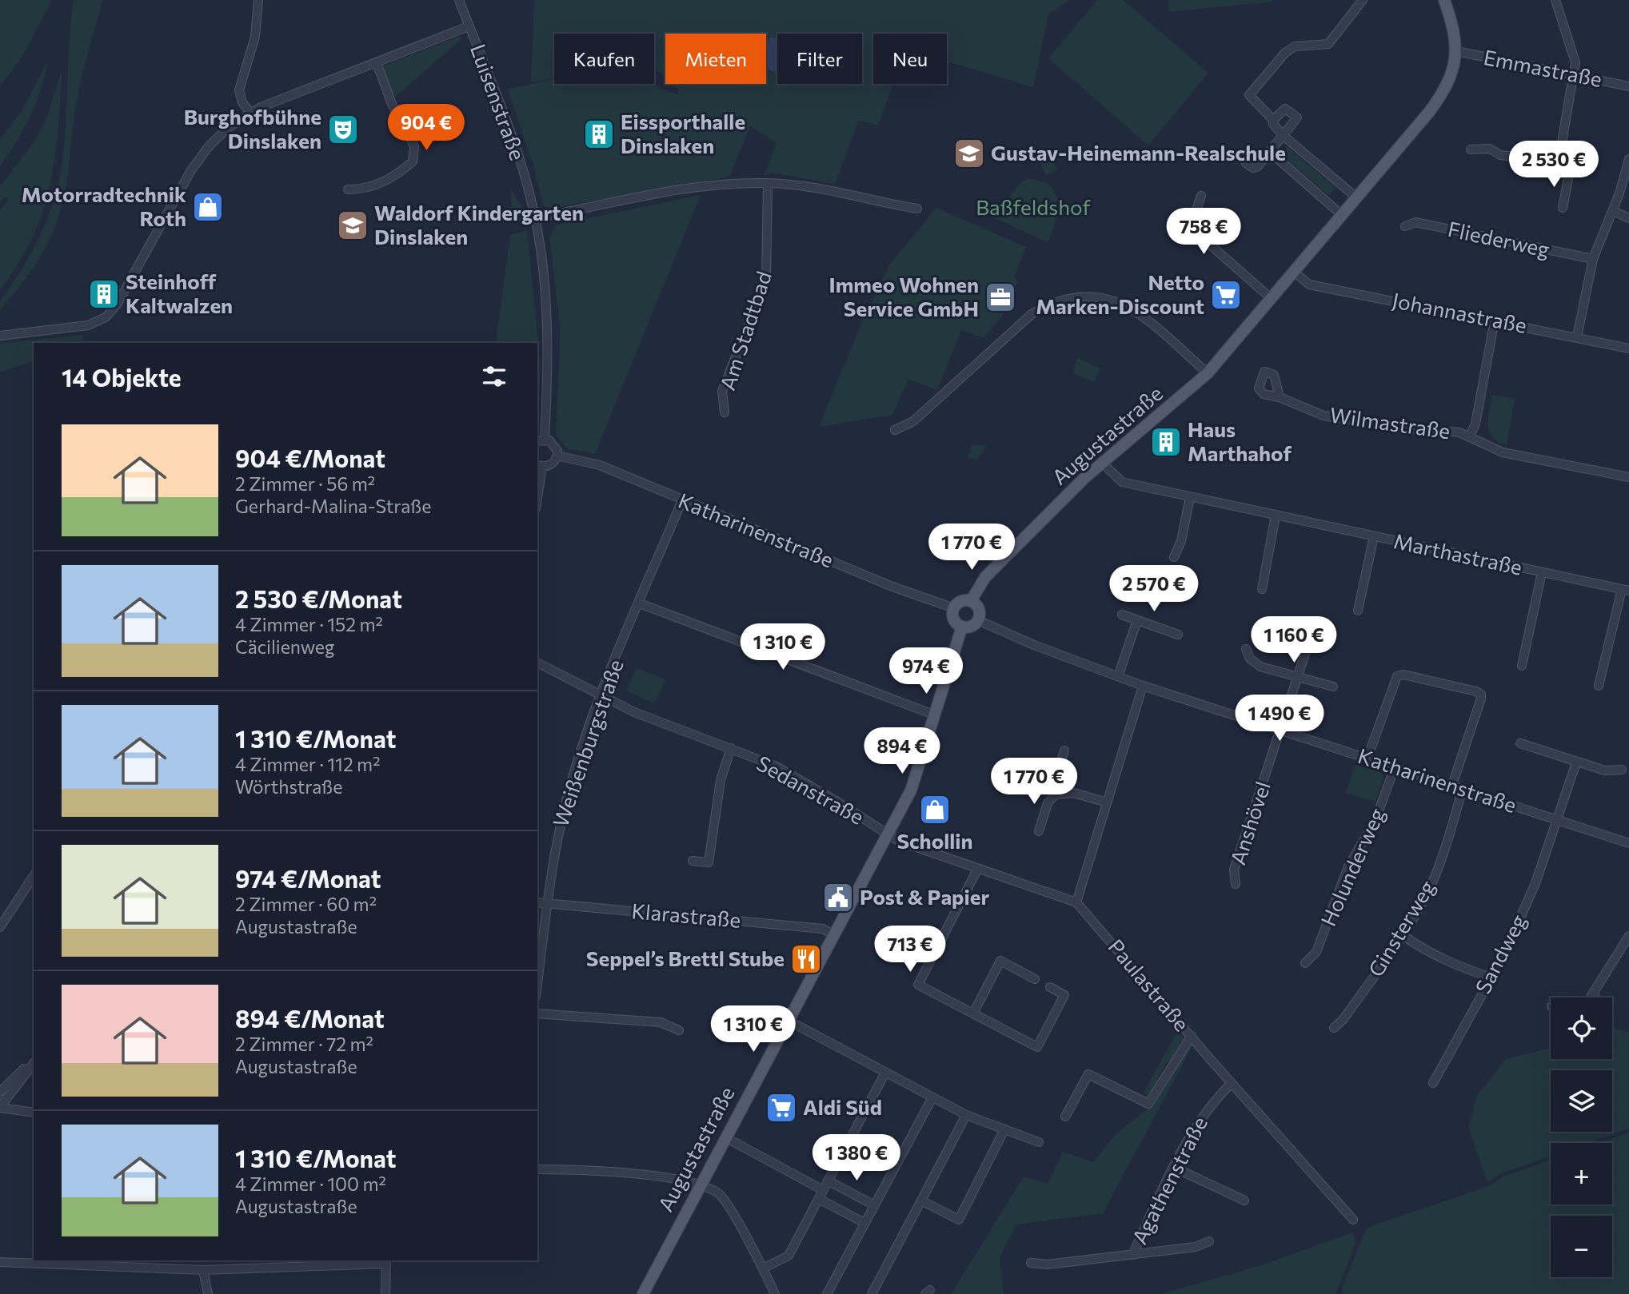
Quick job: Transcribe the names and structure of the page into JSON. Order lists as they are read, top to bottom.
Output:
{
  "streets": {
    "main road": ["Augustastraße"],
    "street": [
      "Emmastraße",
      "Luisenstraße",
      "Fliederweg",
      "Johannastraße",
      "Am Stadtbad",
      "Wilmastraße",
      "Katharinenstraße",
      "Marthastraße",
      "Weißenburgstraße",
      "Sedanstraße",
      "Anshövel",
      "Holunderweg",
      "Klarastraße",
      "Ginsterweg",
      "Sandweg",
      "Paulastraße",
      "Agathenstraße"
    ]
  },
  "crossings": [
    ["Emmastraße", "Augustastraße"],
    ["Luisenstraße", "Katharinenstraße"],
    ["Johannastraße", "Wilmastraße"],
    ["Johannastraße", "Augustastraße"],
    ["Augustastraße", "Katharinenstraße"],
    ["Augustastraße", "Marthastraße"],
    ["Augustastraße", "Sedanstraße"],
    ["Augustastraße", "Klarastraße"],
    ["Katharinenstraße", "Weißenburgstraße"],
    ["Katharinenstraße", "Anshövel"],
    ["Katharinenstraße", "Holunderweg"],
    ["Katharinenstraße", "Ginsterweg"],
    ["Katharinenstraße", "Sandweg"],
    ["Weißenburgstraße", "Sedanstraße"],
    ["Weißenburgstraße", "Klarastraße"],
    ["Paulastraße", "Agathenstraße"]
  ],
  "parks": ["Baßfeldshof"],
  "places": {
    "theatre": ["Burghofbühne Dinslaken"],
    "building": ["Eissporthalle Dinslaken", "Steinhoff Kaltwalzen", "Haus Marthahof"],
    "school or university": ["Gustav-Heinemann-Realschule", "Waldorf Kindergarten Dinslaken"],
    "shop": ["Motorradtechnik Roth", "Schollin"],
    "supermarket": ["Netto Marken-Discount", "Aldi Süd"],
    "office": ["Immeo Wohnen Service GmbH"],
    "public building": ["Post & Papier"],
    "restaurant": ["Seppel’s Brettl Stube"]
  },
  "page": {
    "chip": [
      "Kaufen",
      "Mieten",
      "Filter",
      "Neu"
    ],
    "price": [
      "904 €",
      "2 530 €",
      "758 €",
      "1 770 €",
      "2 570 €",
      "1 160 €",
      "1 310 €",
      "974 €",
      "1 490 €",
      "894 €",
      "1 770 €",
      "713 €",
      "1 310 €",
      "1 380 €"
    ],
    "heading": "14 Objekte",
    "list": [
      {
        "name": "904 €/Monat",
        "note": "2 Zimmer · 56 m² · Gerhard-Malina-Straße"
      },
      {
        "name": "2 530 €/Monat",
        "note": "4 Zimmer · 152 m² · Cäcilienweg"
      },
      {
        "name": "1 310 €/Monat",
        "note": "4 Zimmer · 112 m² · Wörthstraße"
      },
      {
        "name": "974 €/Monat",
        "note": "2 Zimmer · 60 m² · Augustastraße"
      },
      {
        "name": "894 €/Monat",
        "note": "2 Zimmer · 72 m² · Augustastraße"
      },
      {
        "name": "1 310 €/Monat",
        "note": "4 Zimmer · 100 m² · Augustastraße"
      }
    ],
    "map_buttons": ["+", "−"]
  }
}
